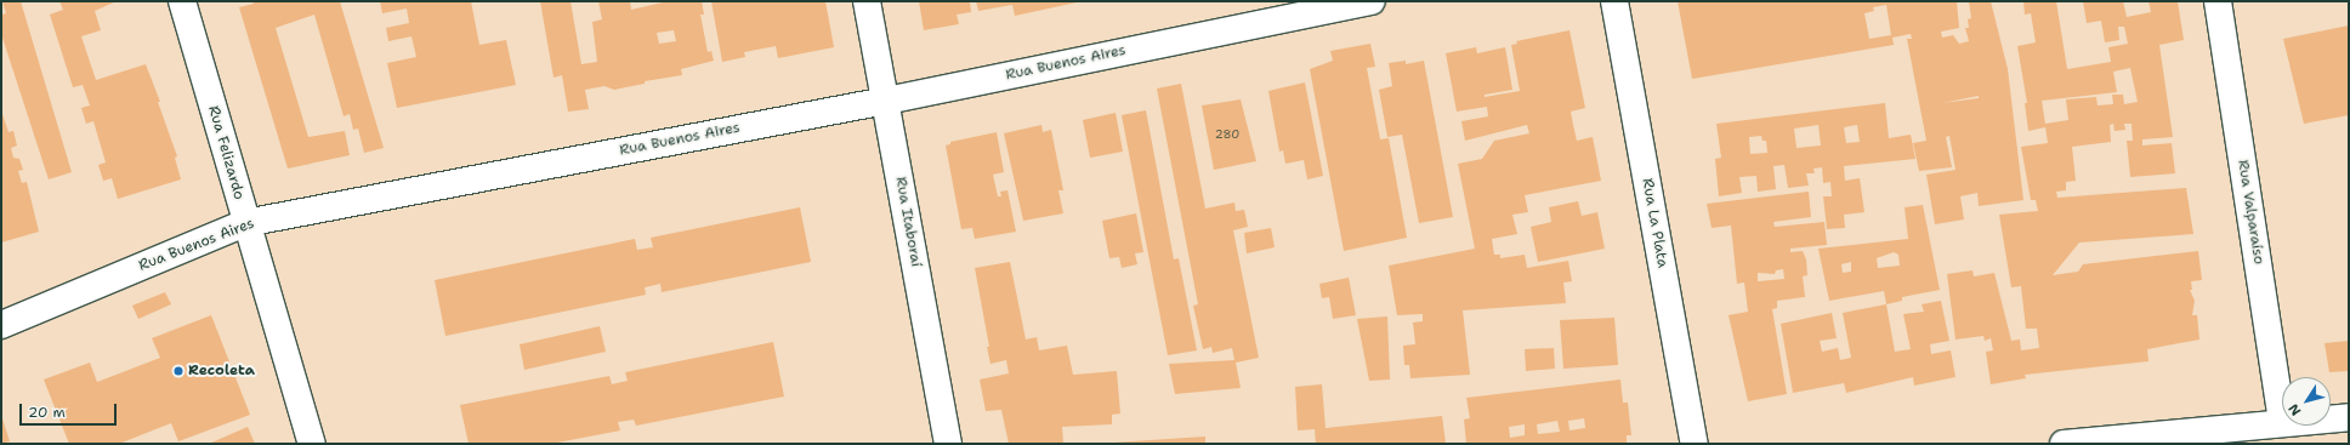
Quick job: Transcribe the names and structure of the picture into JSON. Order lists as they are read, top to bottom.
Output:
{
  "streets": {
    "street": [
      "Rua Buenos Aires",
      "Rua Felizardo",
      "Rua Valparaíso",
      "Rua Itaboraí",
      "Rua La Plata"
    ]
  },
  "crossings": [
    ["Rua Buenos Aires", "Rua Felizardo"],
    ["Rua Buenos Aires", "Rua Itaboraí"]
  ],
  "places": ["Recoleta"],
  "house_numbers": ["280"],
  "scale_bar": "20 m",
  "north": "bottom left"
}
